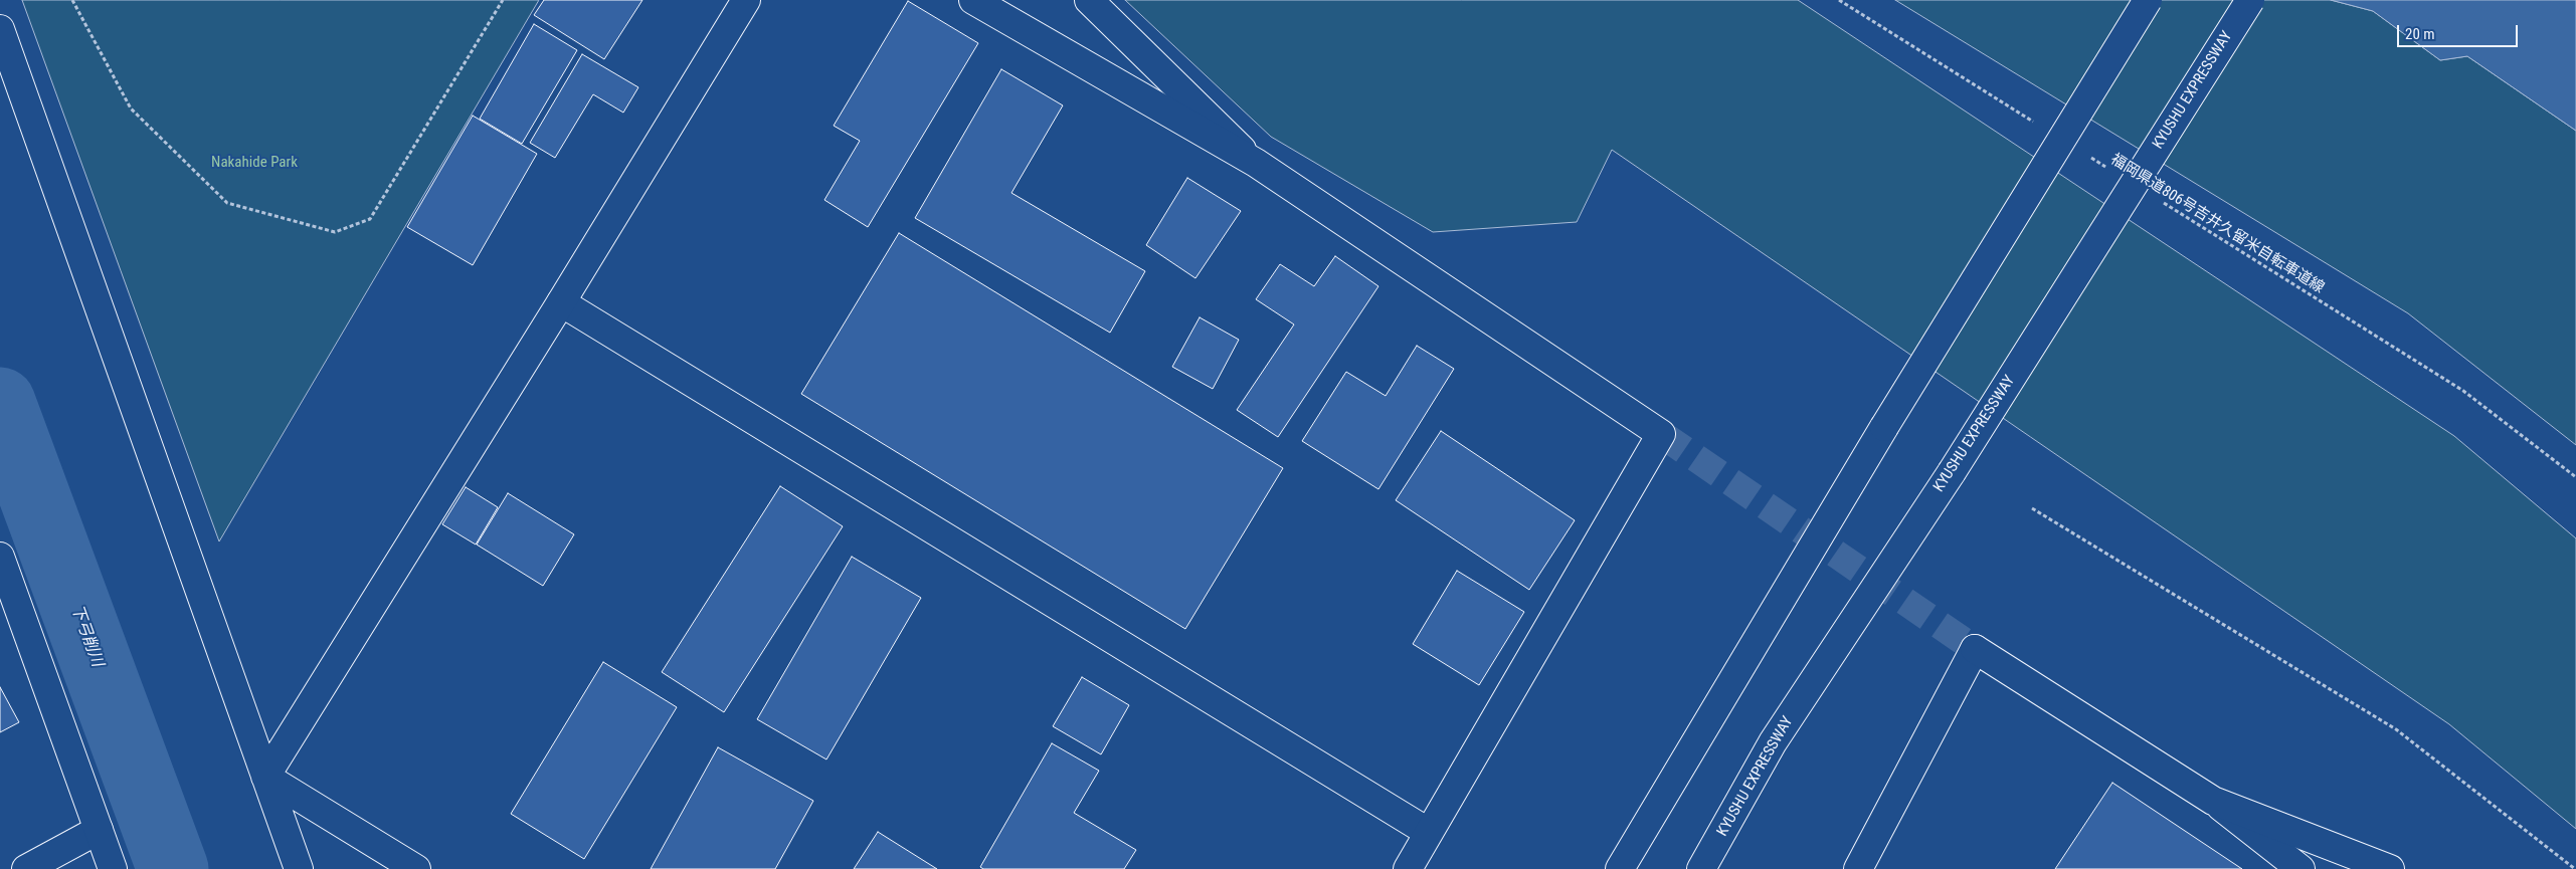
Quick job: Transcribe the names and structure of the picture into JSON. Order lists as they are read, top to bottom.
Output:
{
  "streets": {
    "main road": ["KYUSHU EXPRESSWAY"],
    "path": ["福岡県道806号吉井久留米自転車道線"]
  },
  "water": ["下弓削川"],
  "parks": ["Nakahide Park"],
  "scale_bar": "20 m"
}
